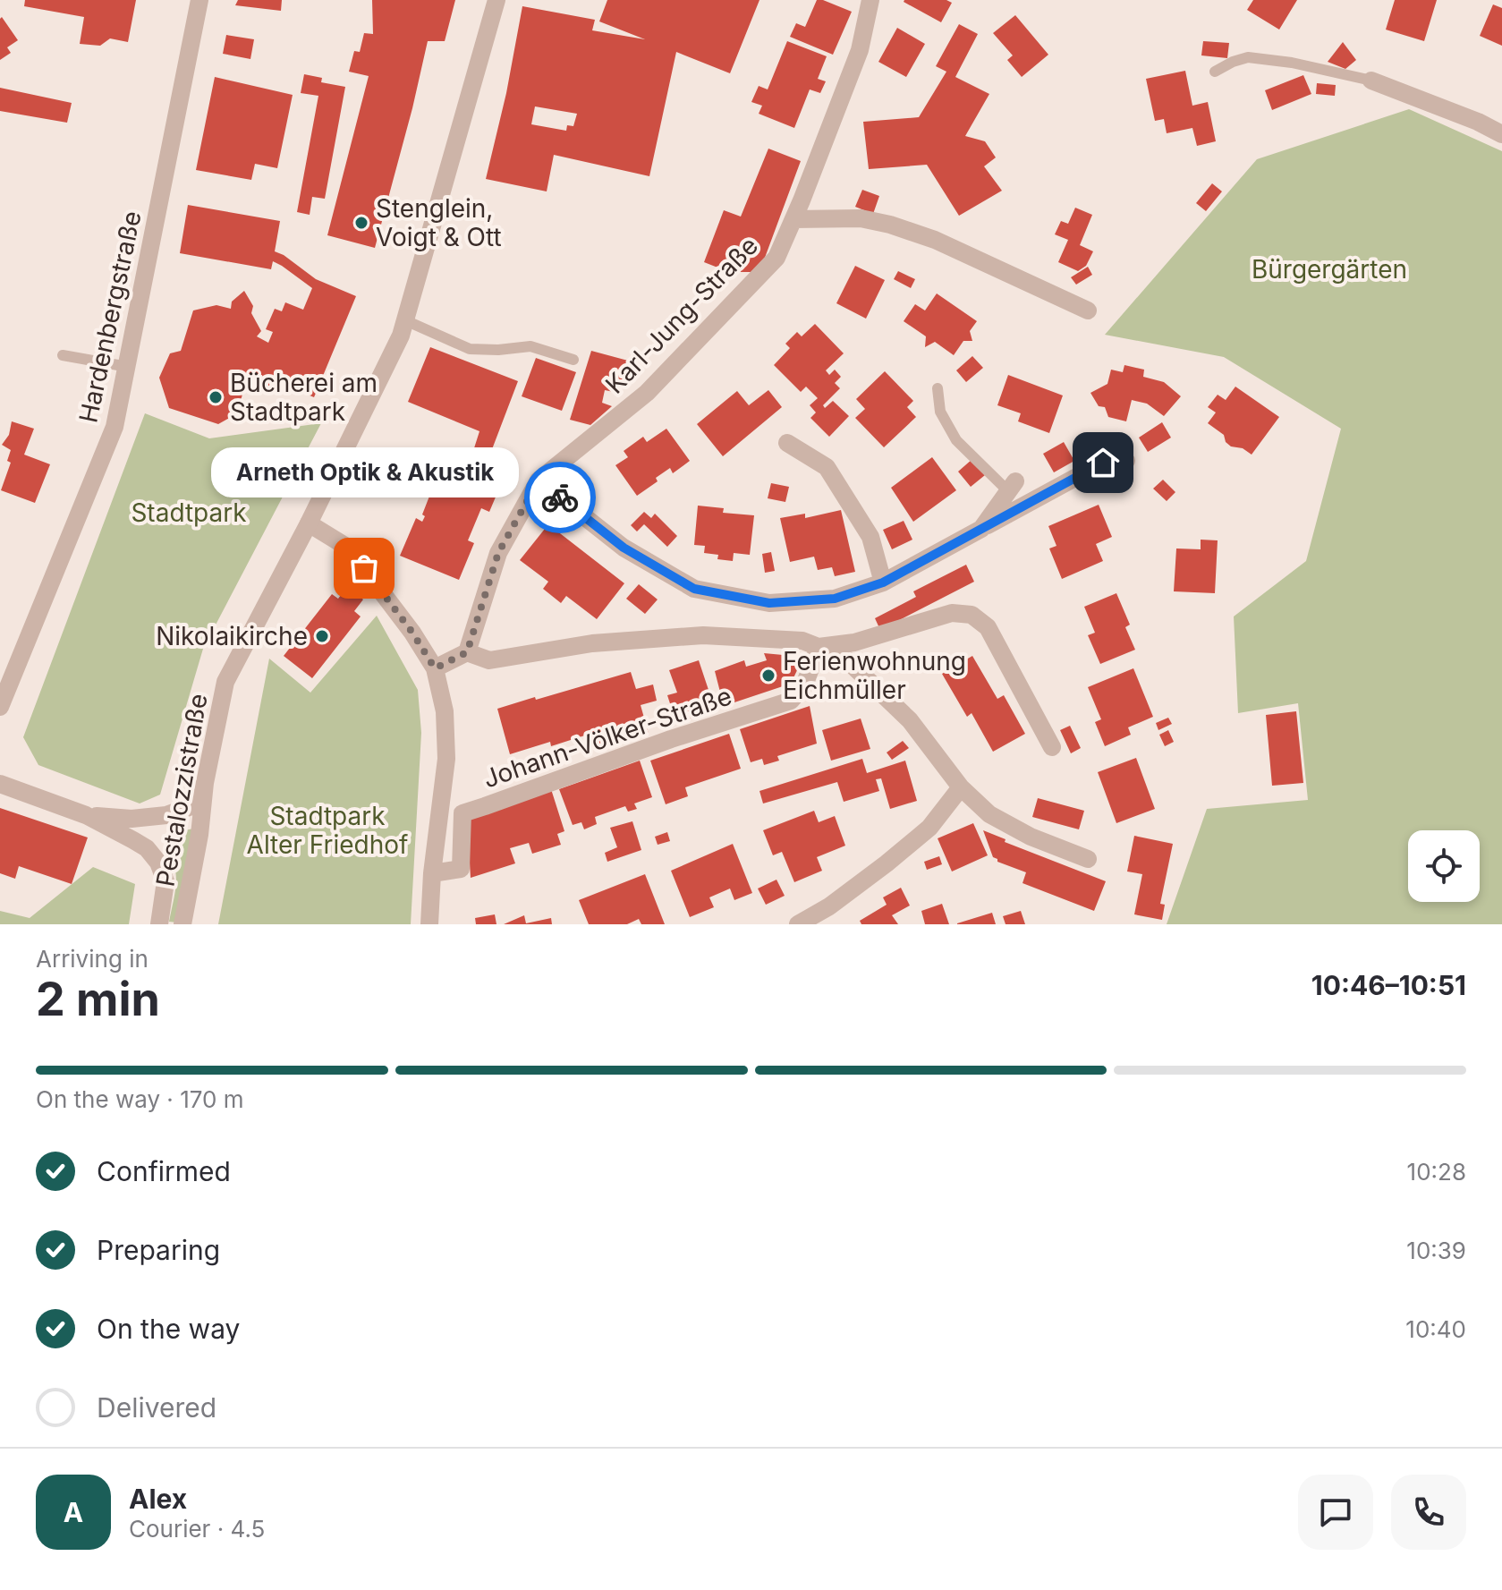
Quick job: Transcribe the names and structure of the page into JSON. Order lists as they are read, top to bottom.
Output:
{
  "streets": {
    "street": [
      "Karl-Jung-Straße",
      "Hardenbergstraße",
      "Johann-Völker-Straße",
      "Pestalozzistraße"
    ]
  },
  "parks": ["Bürgergärten", "Stadtpark", "Stadtpark Alter Friedhof"],
  "places": [
    "Stenglein, Voigt & Ott",
    "Bücherei am Stadtpark",
    "Arneth Optik & Akustik",
    "Nikolaikirche",
    "Ferienwohnung Eichmüller"
  ],
  "page": {
    "bubble": "Arneth Optik & Akustik",
    "heading": ["2 min", "Arriving in", "10:46–10:51"],
    "panel": ["Alex", "Courier · 4.5"],
    "bar": "On the way · 170 m",
    "list": [
      ["Confirmed", "10:28"],
      ["Preparing", "10:39"],
      ["On the way", "10:40"],
      "Delivered"
    ],
    "round": "A"
  }
}
